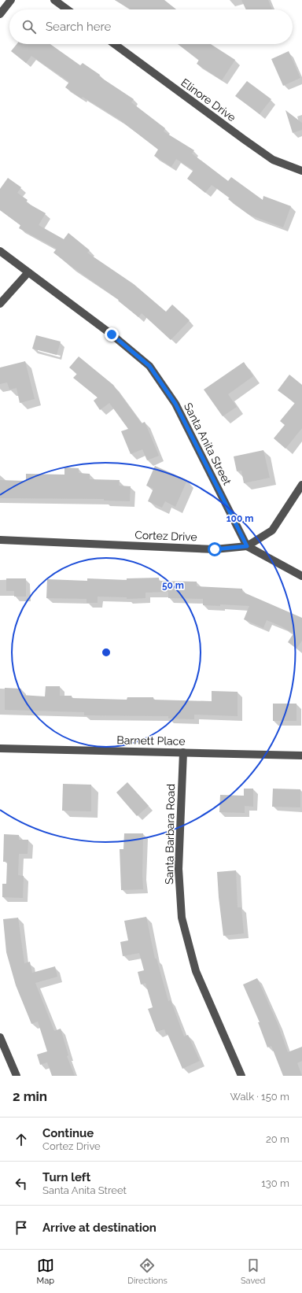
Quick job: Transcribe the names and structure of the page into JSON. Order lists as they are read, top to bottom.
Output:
{
  "streets": {
    "street": [
      "Elinore Drive",
      "Santa Anita Street",
      "Cortez Drive",
      "Barnett Place",
      "Santa Barbara Road"
    ]
  },
  "crossings": [
    ["Santa Anita Street", "Cortez Drive"],
    ["Barnett Place", "Santa Barbara Road"]
  ],
  "page": {
    "search": "Search here",
    "heading": ["2 min", "Walk · 150 m"],
    "list": [
      ["Continue", "Cortez Drive", "20 m"],
      ["Turn left", "Santa Anita Street", "130 m"],
      "Arrive at destination"
    ],
    "nav": ["Map", "Directions", "Saved"]
  },
  "rings": ["100 m", "50 m"]
}
